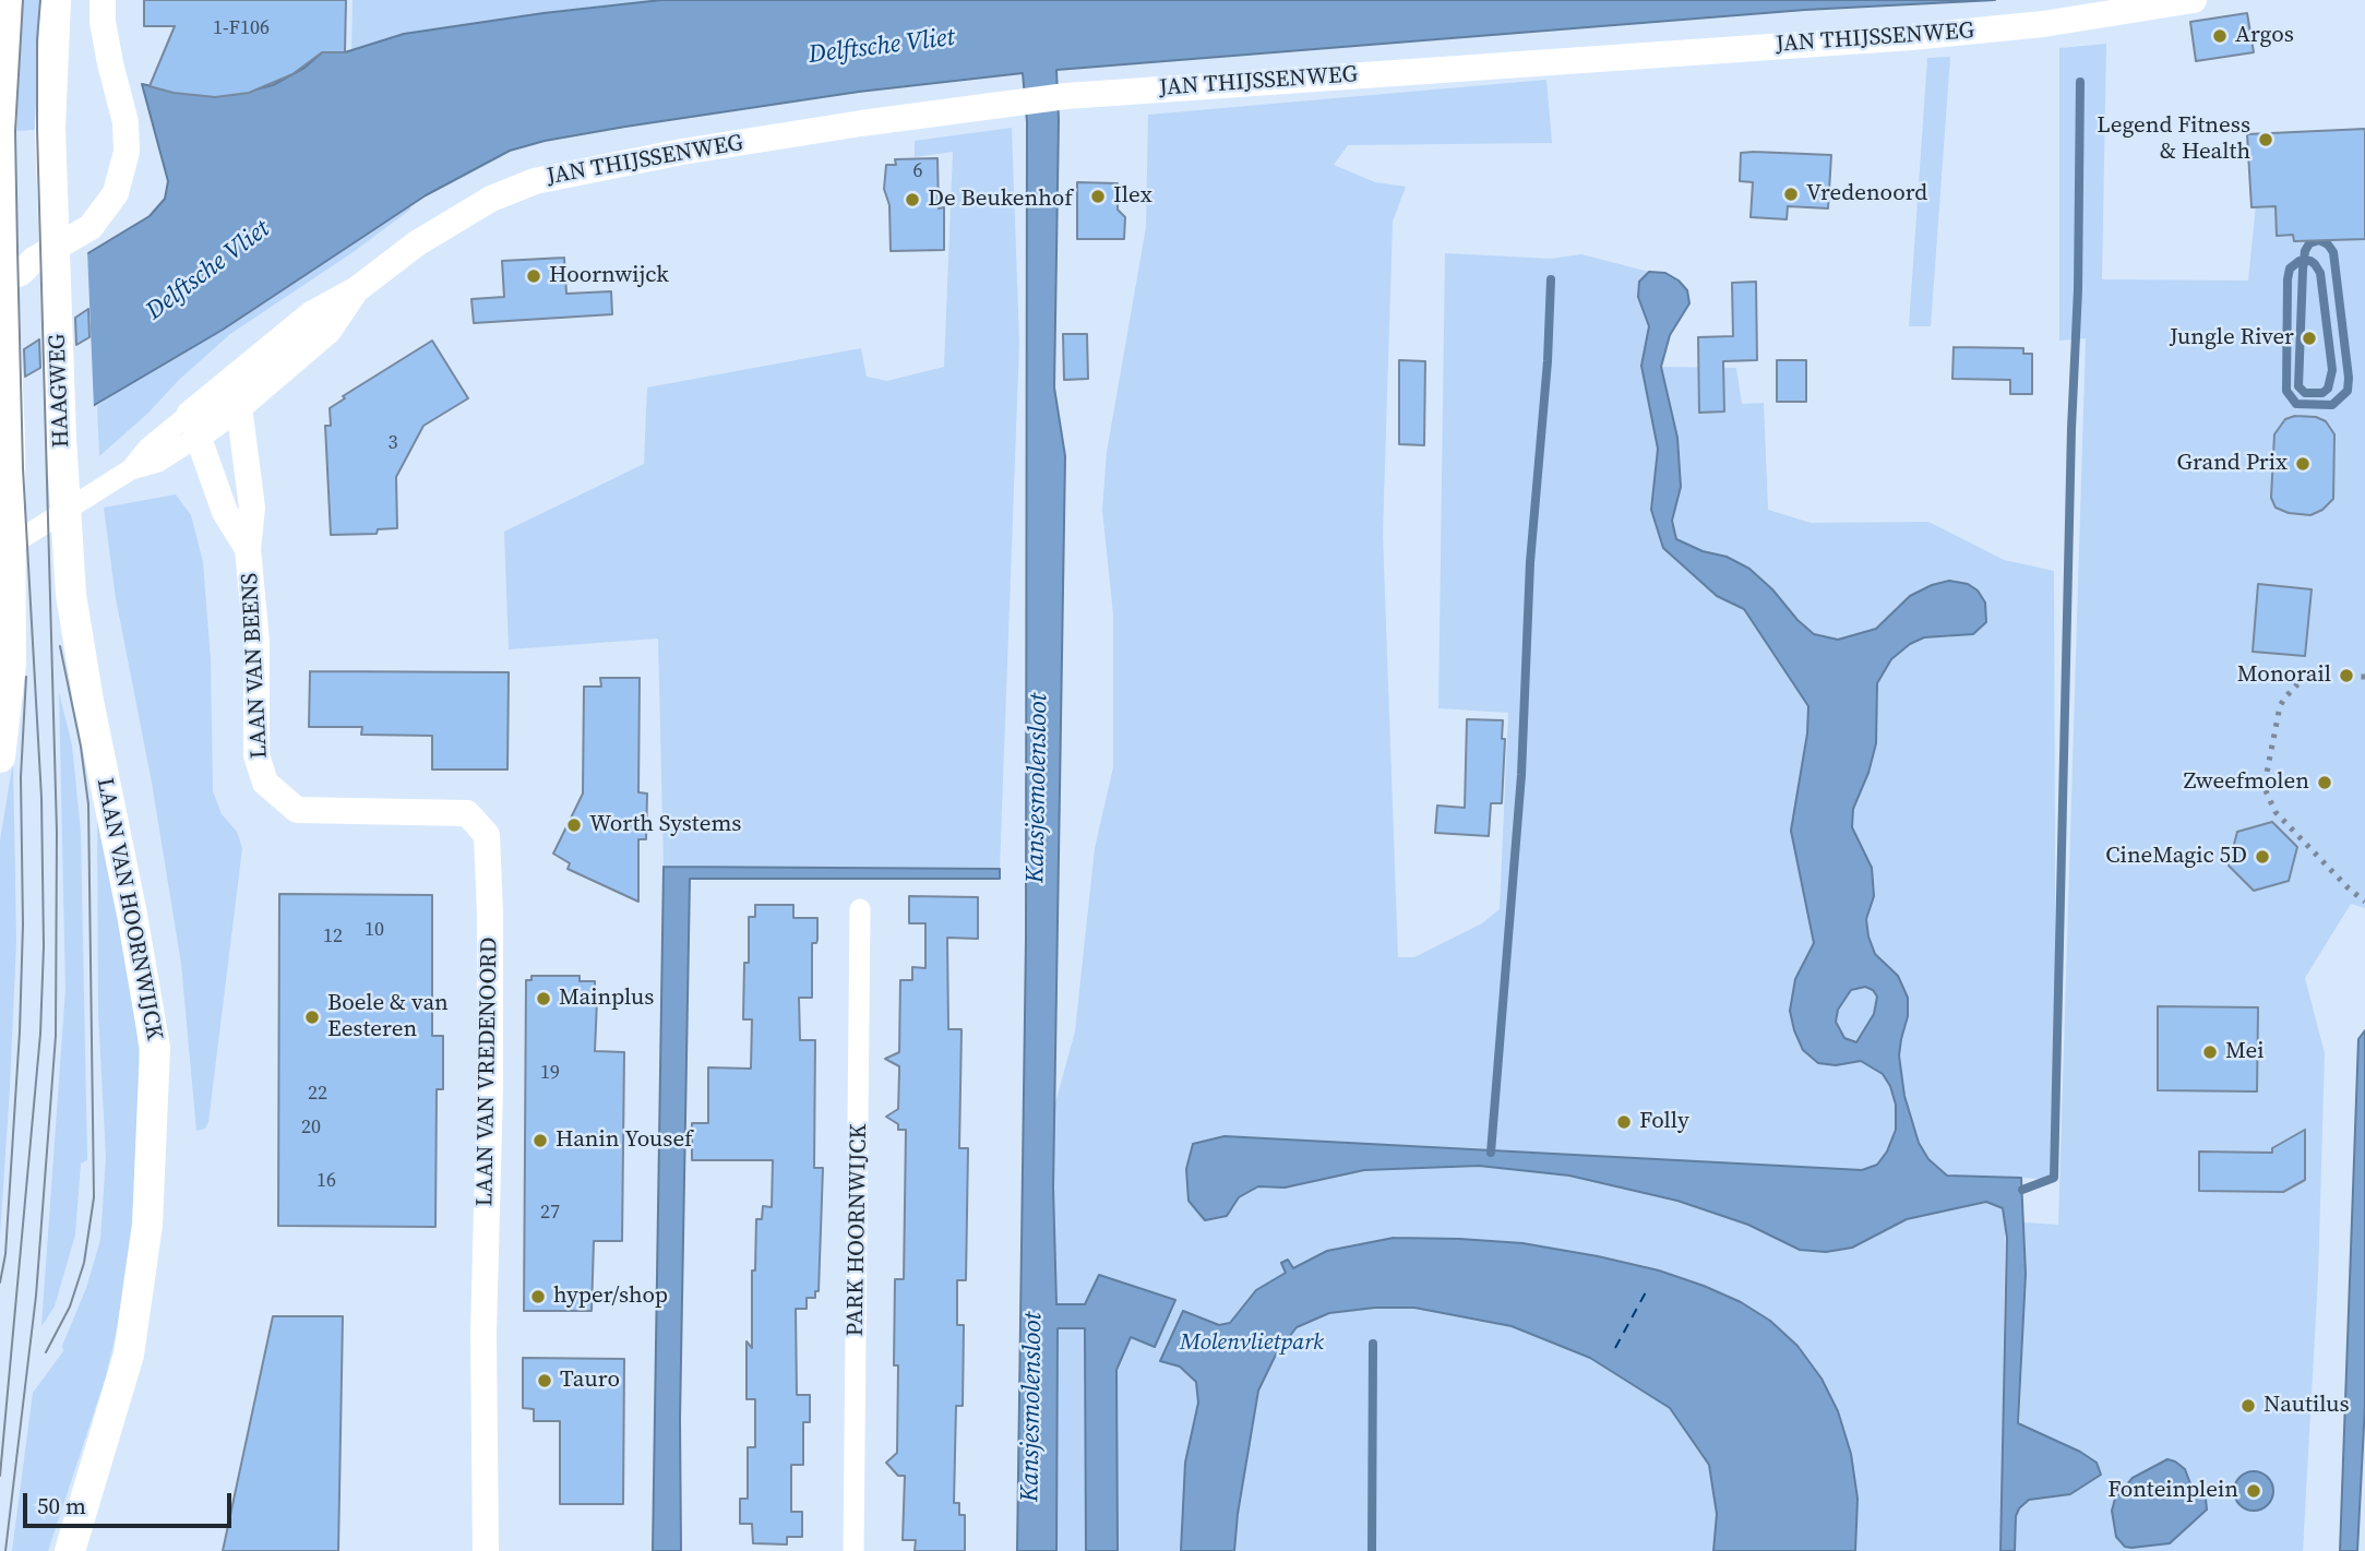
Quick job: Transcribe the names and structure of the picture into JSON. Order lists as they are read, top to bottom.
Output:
{
  "streets": {
    "main road": ["HAAGWEG", "LAAN VAN HOORNWIJCK"],
    "street": [
      "JAN THIJSSENWEG",
      "LAAN VAN BEENS",
      "LAAN VAN VREDENOORD",
      "PARK HOORNWIJCK"
    ]
  },
  "crossings": [
    ["JAN THIJSSENWEG", "LAAN VAN BEENS"],
    ["HAAGWEG", "LAAN VAN HOORNWIJCK"],
    ["LAAN VAN BEENS", "LAAN VAN VREDENOORD"]
  ],
  "water": ["Delftsche Vliet", "Kansjesmolensloot"],
  "parks": ["Molenvlietpark"],
  "places": [
    "Argos",
    "Legend Fitness & Health",
    "Vredenoord",
    "Ilex",
    "De Beukenhof",
    "Hoornwijck",
    "Jungle River",
    "Grand Prix",
    "Monorail",
    "Zweefmolen",
    "Worth Systems",
    "CineMagic 5D",
    "Mainplus",
    "Boele & van Eesteren",
    "Mei",
    "Folly",
    "Hanin Yousef",
    "hyper/shop",
    "Tauro",
    "Nautilus",
    "Fonteinplein"
  ],
  "house_numbers": [
    "1-F106",
    "6",
    "3",
    "10",
    "12",
    "19",
    "22",
    "20",
    "16",
    "27"
  ],
  "scale_bar": "50 m"
}
